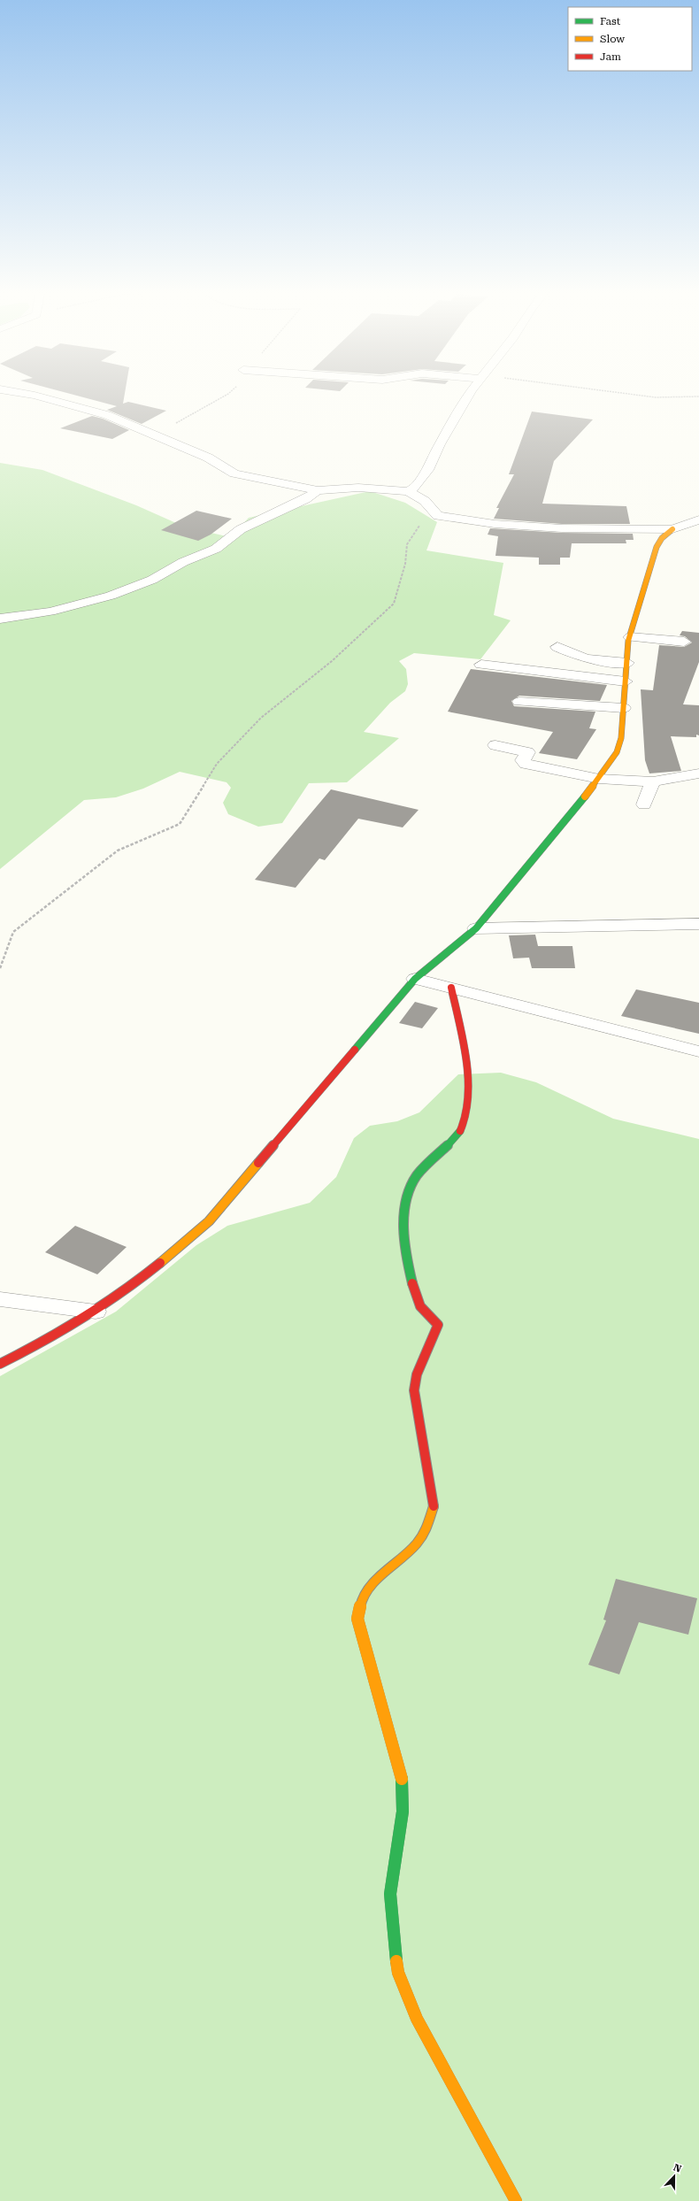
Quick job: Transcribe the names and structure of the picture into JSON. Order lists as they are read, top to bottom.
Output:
{
  "legend": ["Fast", "Slow", "Jam"],
  "north": "top"
}
